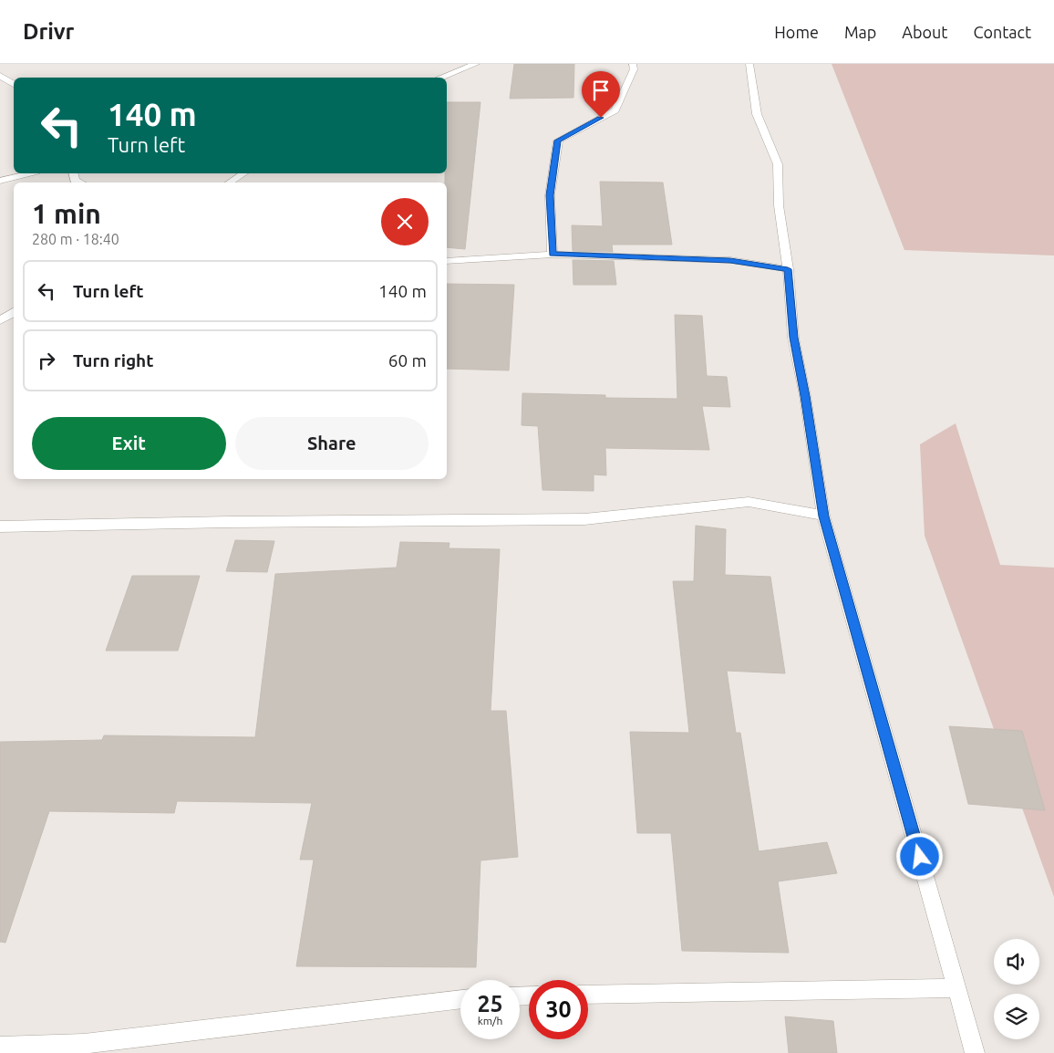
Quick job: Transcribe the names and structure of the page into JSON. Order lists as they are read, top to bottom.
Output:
{
  "page": {
    "header": "Drivr",
    "nav": [
      "Home",
      "Map",
      "About",
      "Contact"
    ],
    "turn": ["140 m", "Turn left"],
    "heading": ["1 min", "280 m · 18:40"],
    "list": [
      {
        "name": "Turn left",
        "value": "140 m"
      },
      {
        "name": "Turn right",
        "value": "60 m"
      }
    ],
    "buttons": ["Exit", "Share"],
    "speed": "25 km/h",
    "limit": "30"
  }
}
